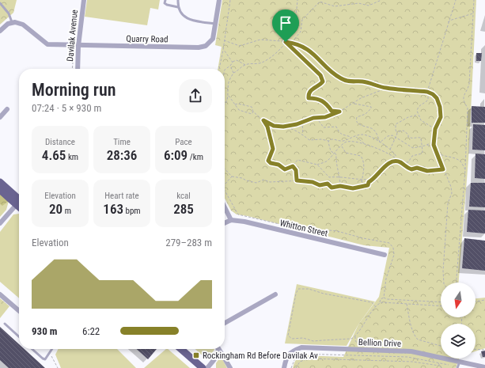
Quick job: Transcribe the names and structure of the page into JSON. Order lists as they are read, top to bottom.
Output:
{
  "streets": {
    "street": [
      "Davilak Avenue",
      "Quarry Road",
      "Whitton Street",
      "Bellion Drive"
    ]
  },
  "crossings": [
    ["Davilak Avenue", "Quarry Road"]
  ],
  "places": {
    "transit": ["Rockingham Rd Before Davilak Av"]
  },
  "north": "bottom",
  "page": {
    "heading": ["Morning run", "07:24 · 5 × 930 m"],
    "stats": [
      ["Distance", "4.65 km"],
      ["Time", "28:36"],
      ["Pace", "6:09 /km"],
      ["Elevation", "20 m"],
      ["Heart rate", "163 bpm"],
      ["kcal", "285"]
    ],
    "chart": ["Elevation", "279–283 m"],
    "list": [
      {
        "name": "930 m",
        "note": "6:22"
      }
    ]
  }
}
